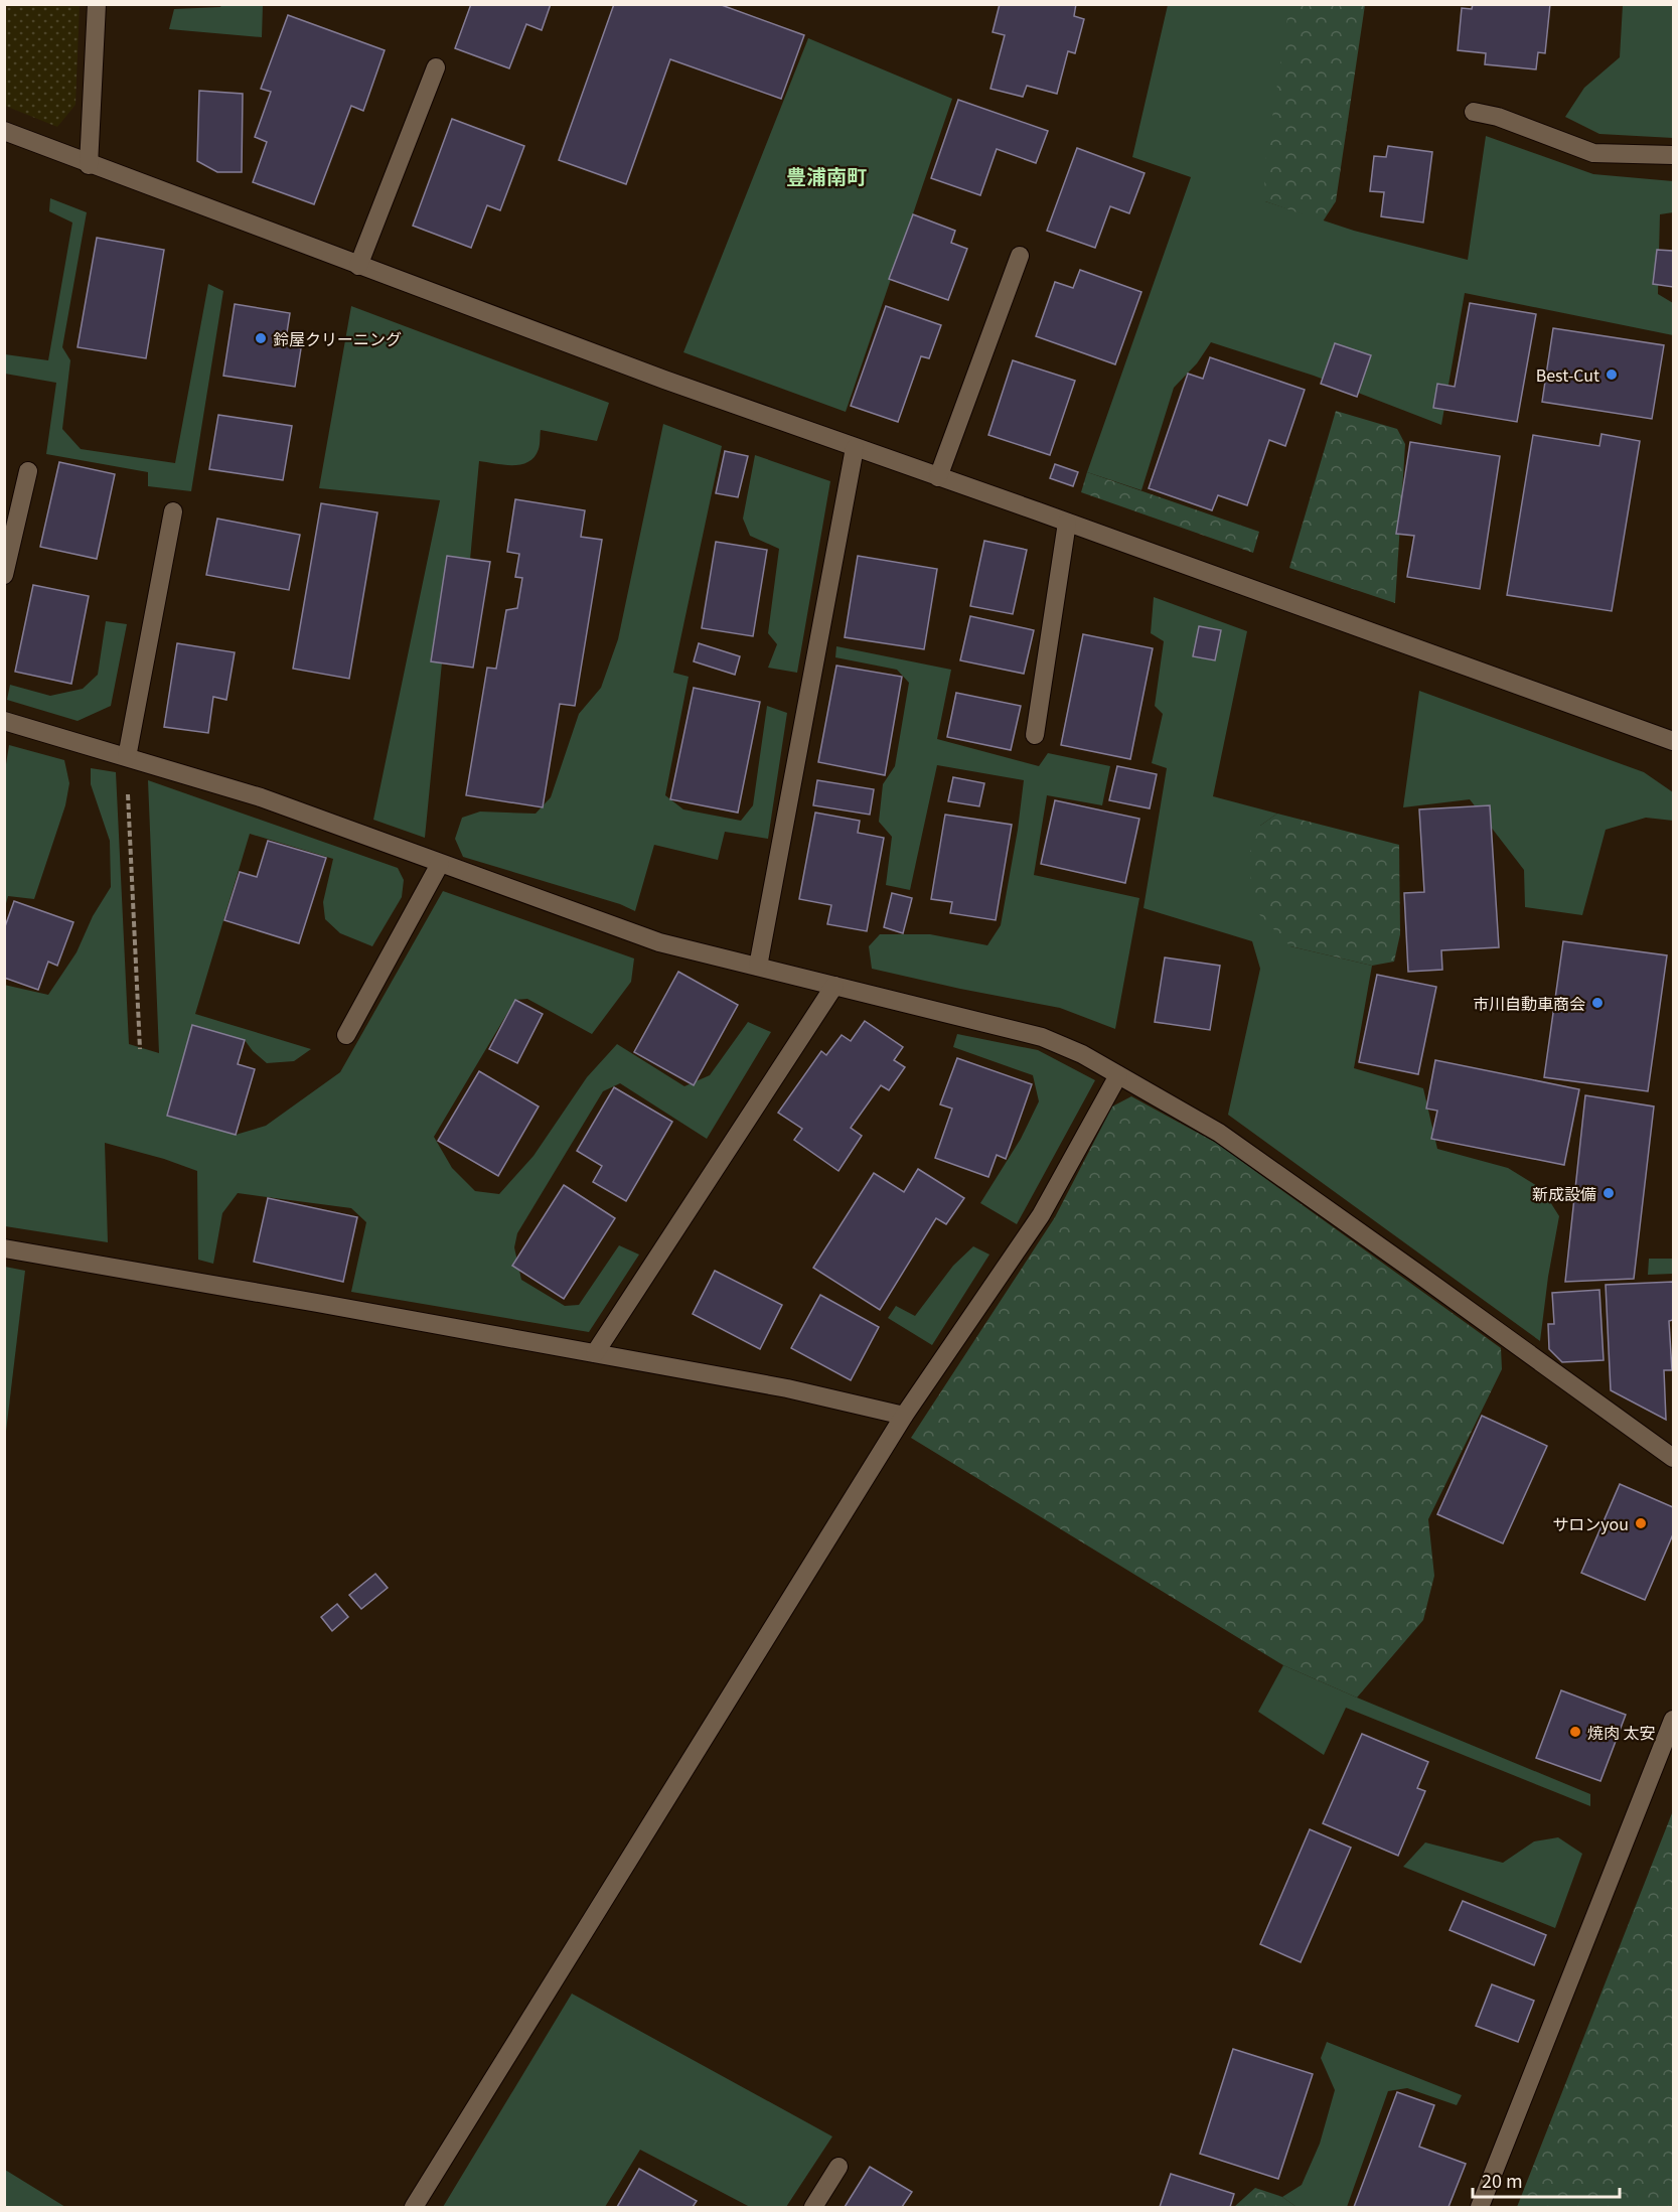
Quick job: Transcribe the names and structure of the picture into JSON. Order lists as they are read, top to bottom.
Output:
{
  "districts": ["豊浦南町"],
  "places": [
    "鈴屋クリーニング",
    "Best-Cut",
    "市川自動車商会",
    "新成設備",
    "サロンyou",
    "焼肉 太安"
  ],
  "scale_bar": "20 m"
}
